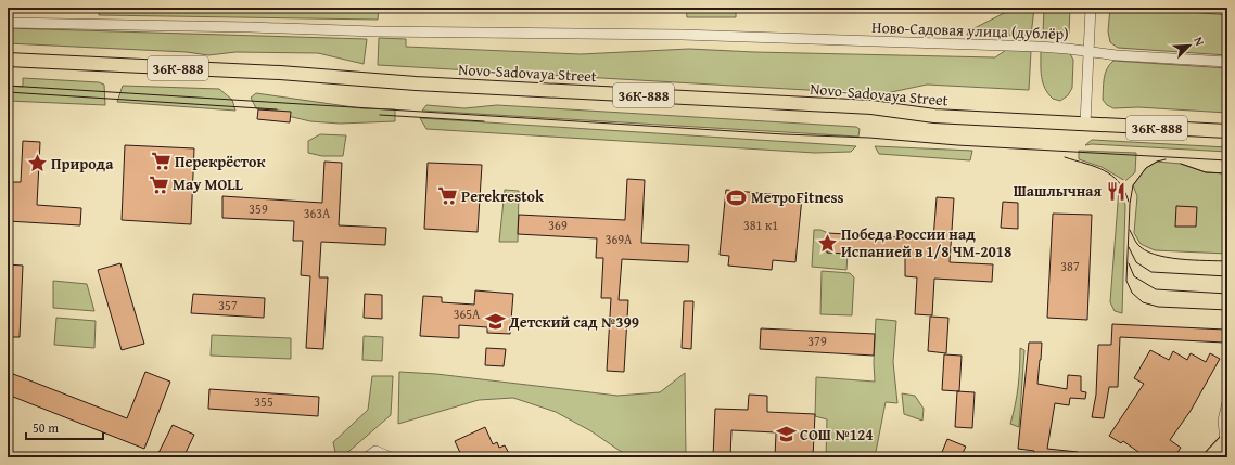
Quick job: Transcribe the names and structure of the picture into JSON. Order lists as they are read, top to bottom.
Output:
{
  "streets": {
    "main road": ["36К-888", "Novo-Sadovaya Street"],
    "street": ["Ново-Садовая улица (дублёр)"]
  },
  "places": {
    "supermarket": ["Перекрёсток", "May MOLL", "Perekrestok"],
    "place": ["Природа", "Победа России над Испанией в 1/8 ЧМ-2018"],
    "restaurant": ["Шашлычная"],
    "sports": ["МетроFitness"],
    "school or university": ["Детский сад №399", "СОШ №124"]
  },
  "house_numbers": [
    "359",
    "363А",
    "369",
    "381 к1",
    "369А",
    "387",
    "357",
    "365А",
    "379",
    "355"
  ],
  "scale_bar": "50 m",
  "north": "top right"
}
